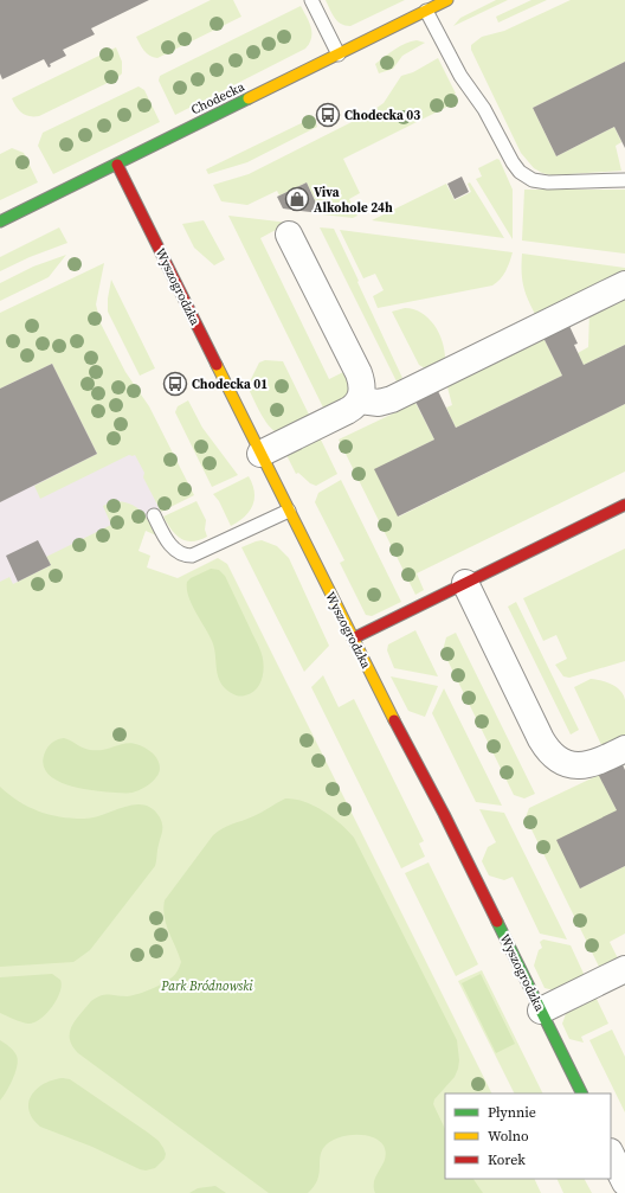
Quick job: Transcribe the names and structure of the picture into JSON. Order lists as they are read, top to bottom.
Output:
{
  "streets": {
    "street": ["Chodecka", "Wyszogrodzka"]
  },
  "crossings": [
    ["Chodecka", "Wyszogrodzka"]
  ],
  "parks": ["Park Bródnowski"],
  "places": {
    "bus stop": ["Chodecka 03", "Chodecka 01"],
    "shop": ["Viva Alkohole 24h"]
  },
  "legend": ["Płynnie", "Wolno", "Korek"]
}
